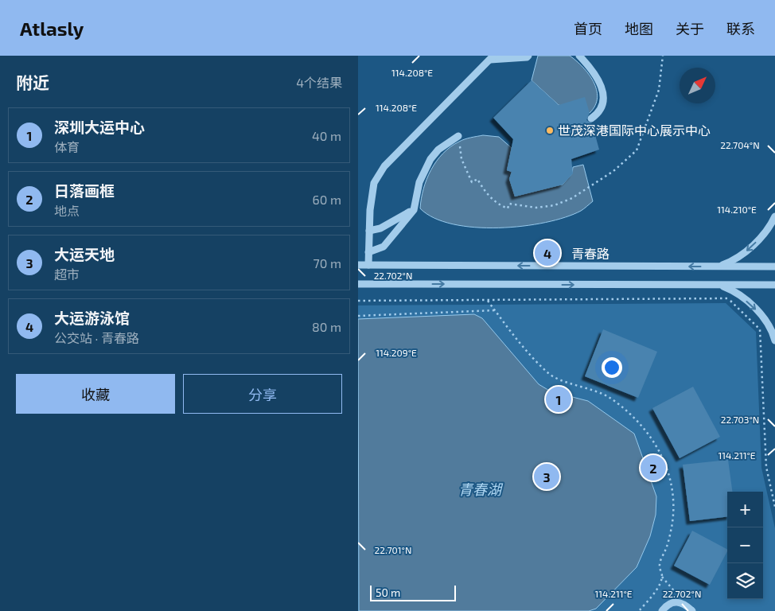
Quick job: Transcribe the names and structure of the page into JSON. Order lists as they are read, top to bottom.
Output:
{
  "streets": {
    "street": ["青春路"]
  },
  "water": ["青春湖"],
  "places": ["世茂深港国际中心展示中心"],
  "scale_bar": "50 m",
  "north": "top right",
  "page": {
    "header": "Atlasly",
    "nav": [
      "首页",
      "地图",
      "关于",
      "联系"
    ],
    "heading": ["附近", "4个结果"],
    "list": [
      {
        "mark": "1",
        "name": "深圳大运中心",
        "note": "体育",
        "value": "40 m"
      },
      {
        "mark": "2",
        "name": "日落画框",
        "note": "地点",
        "value": "60 m"
      },
      {
        "mark": "3",
        "name": "大运天地",
        "note": "超市",
        "value": "70 m"
      },
      {
        "mark": "4",
        "name": "大运游泳馆",
        "note": "公交站 · 青春路",
        "value": "80 m"
      }
    ],
    "pins": [
      "4",
      "1",
      "2",
      "3"
    ],
    "buttons": ["收藏", "分享"],
    "map_buttons": ["+", "−"],
    "scale": "50 m"
  },
  "coordinates": [
    "114.208°E",
    "22.704°N",
    "114.210°E",
    "22.702°N",
    "114.209°E",
    "22.703°N",
    "114.211°E",
    "22.701°N"
  ]
}
